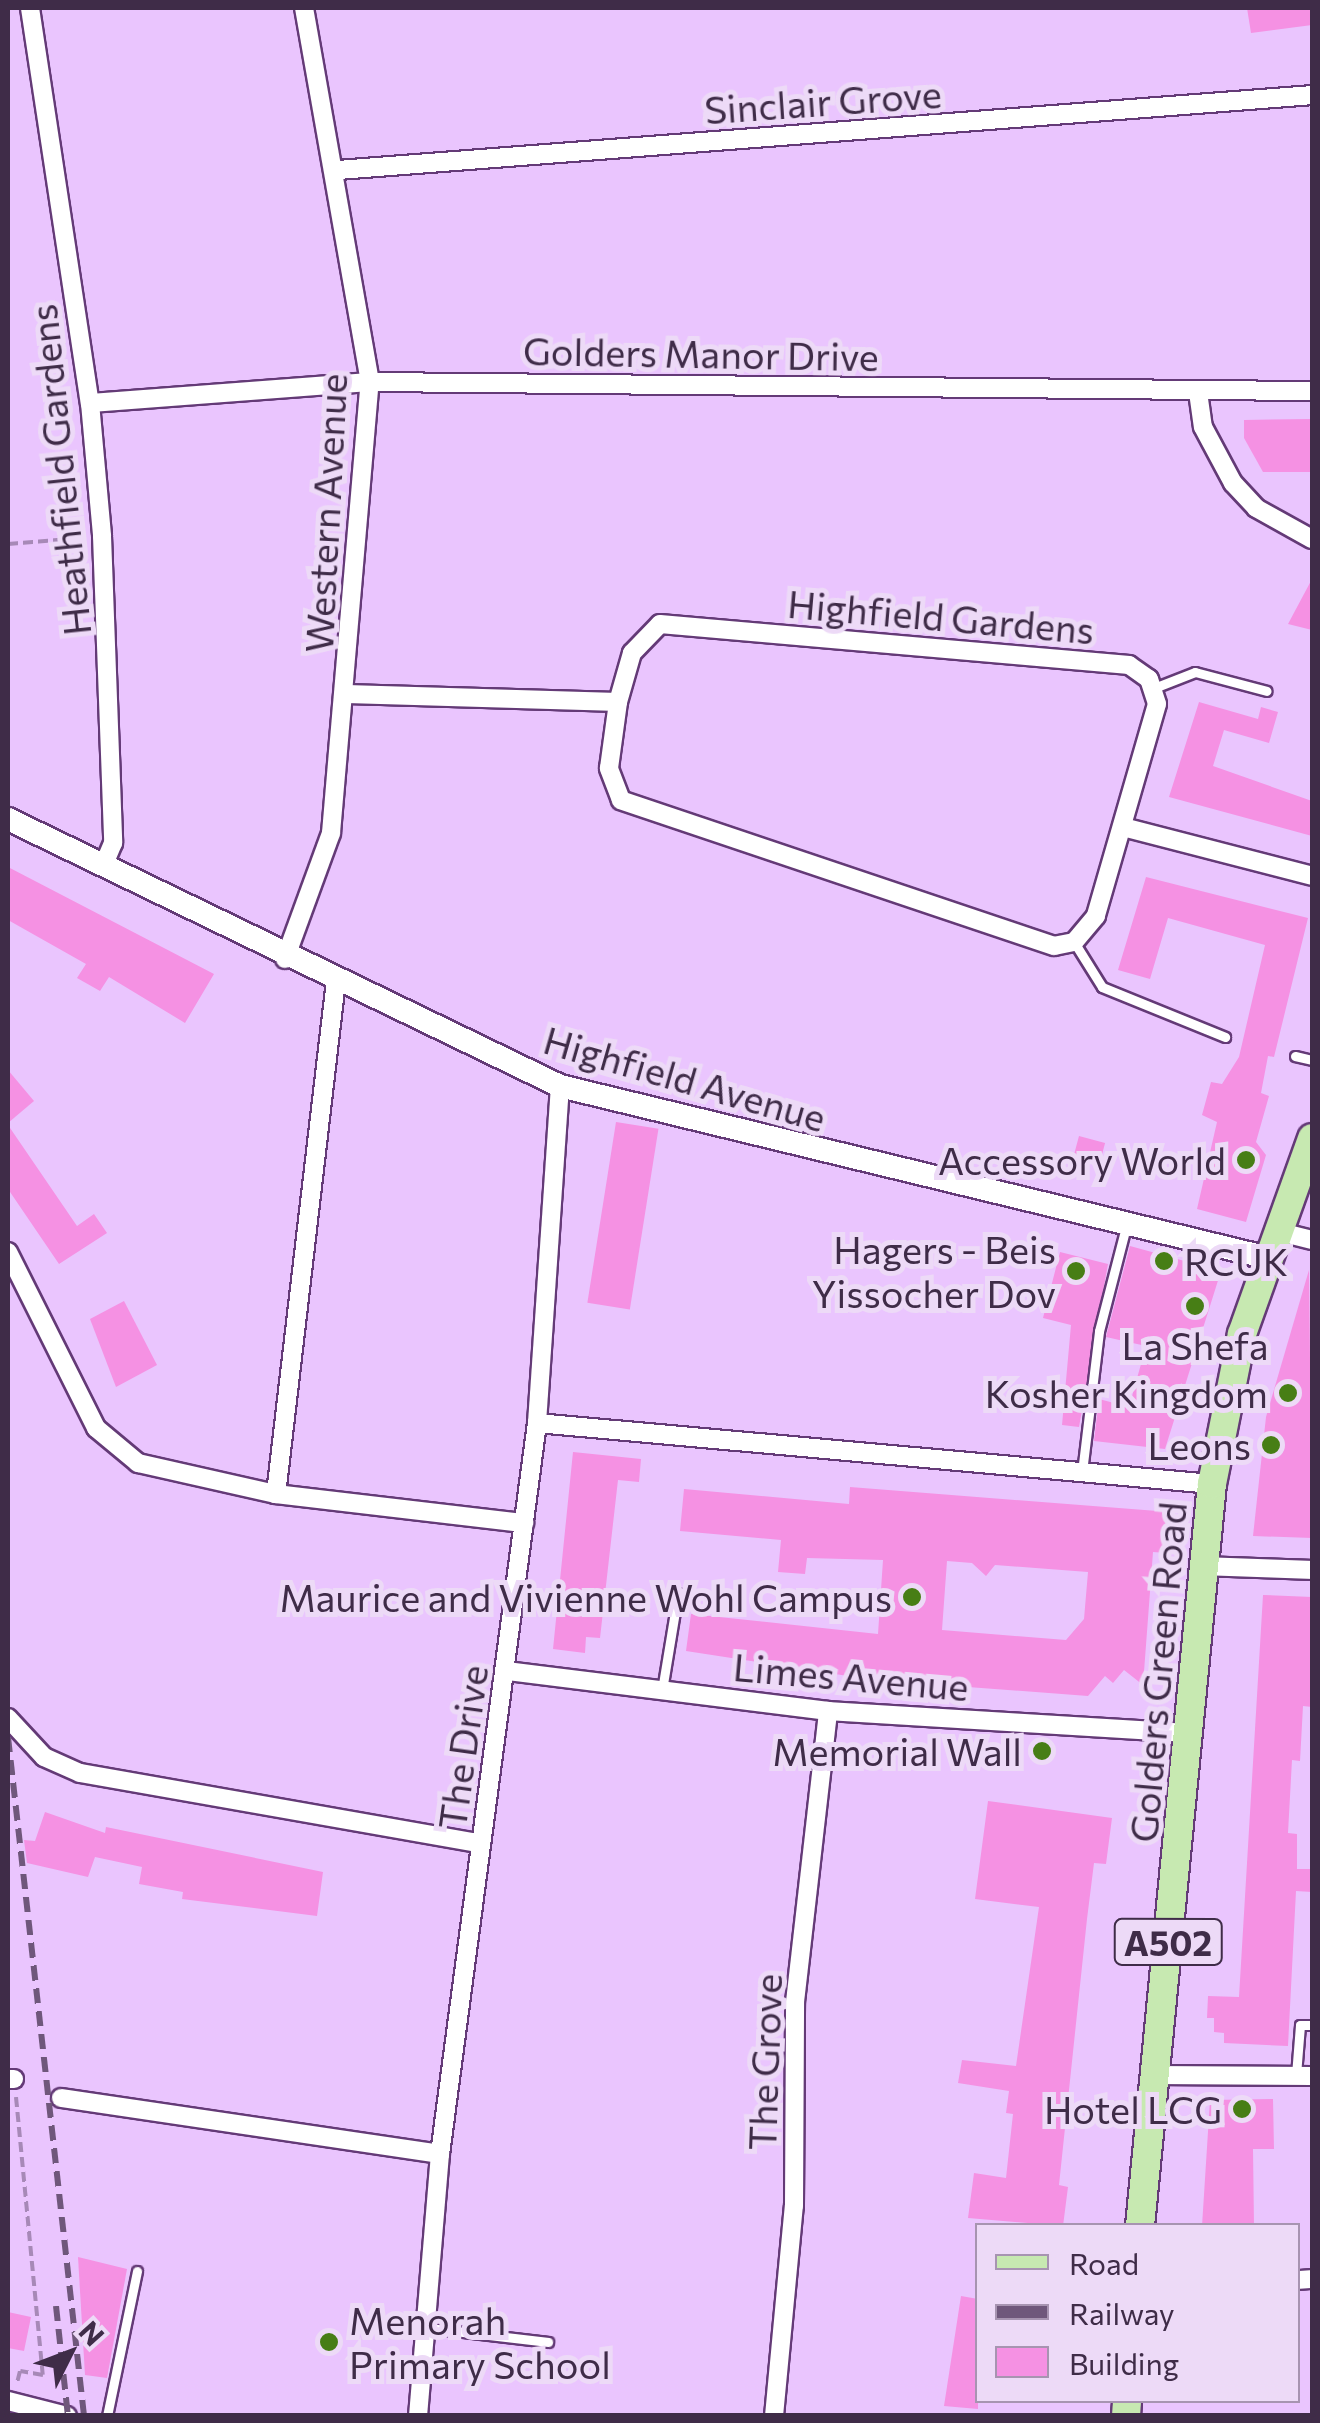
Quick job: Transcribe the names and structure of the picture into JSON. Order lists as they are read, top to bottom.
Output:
{
  "streets": {
    "main road": ["Golders Green Road", "A502"],
    "street": [
      "Sinclair Grove",
      "Golders Manor Drive",
      "Heathfield Gardens",
      "Western Avenue",
      "Highfield Gardens",
      "Highfield Avenue",
      "Limes Avenue",
      "The Drive",
      "The Grove"
    ]
  },
  "crossings": [
    ["Sinclair Grove", "Western Avenue"],
    ["Golders Manor Drive", "Heathfield Gardens"],
    ["Golders Manor Drive", "Western Avenue"],
    ["Heathfield Gardens", "Highfield Avenue"],
    ["Western Avenue", "Highfield Avenue"],
    ["Highfield Avenue", "Golders Green Road"],
    ["Highfield Avenue", "The Drive"],
    ["Golders Green Road", "Limes Avenue"],
    ["Limes Avenue", "The Drive"],
    ["Limes Avenue", "The Grove"]
  ],
  "places": [
    "Accessory World",
    "RCUK",
    "Hagers - Beis Yissocher Dov",
    "La Shefa",
    "Kosher Kingdom",
    "Leons",
    "Maurice and Vivienne Wohl Campus",
    "Memorial Wall",
    "Hotel LCG",
    "Menorah Primary School"
  ],
  "legend": ["Road", "Railway", "Building"],
  "north": "top right"
}
